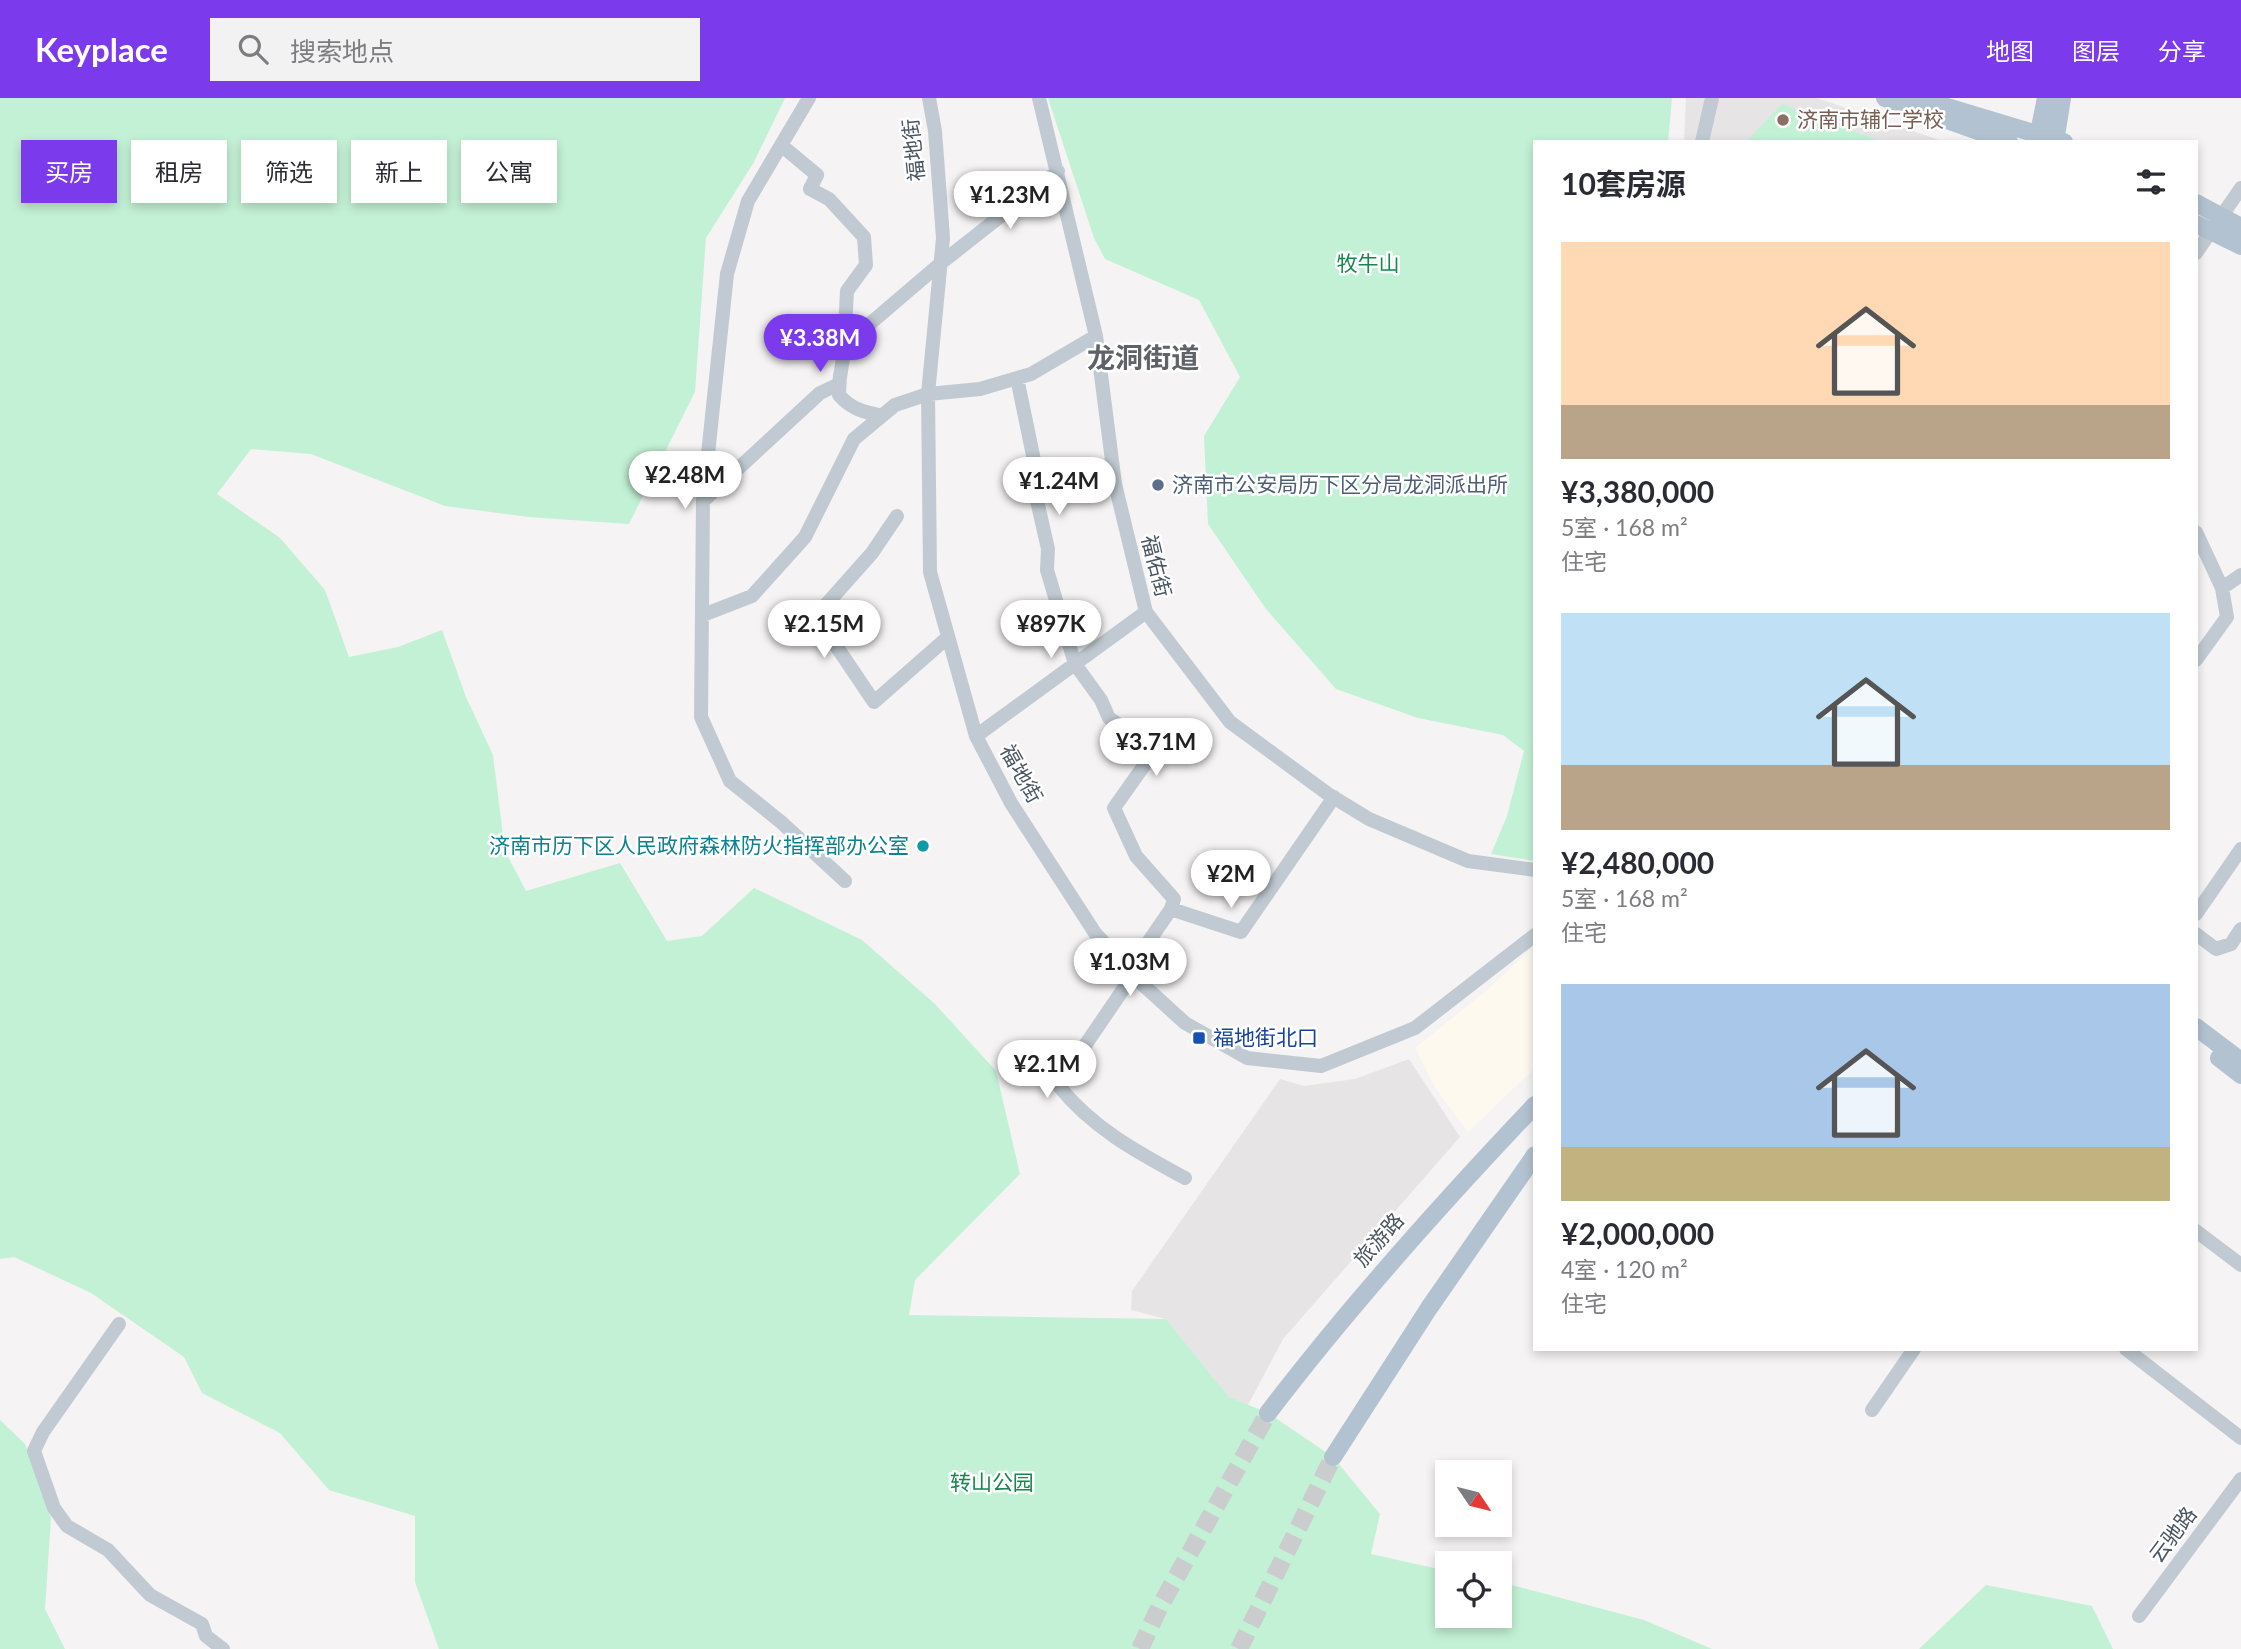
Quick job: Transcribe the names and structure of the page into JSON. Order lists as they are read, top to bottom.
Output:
{
  "streets": {
    "main road": ["旅游路"],
    "street": ["福地街", "福佑街", "云驰路"]
  },
  "districts": ["龙洞街道"],
  "parks": ["牧牛山", "转山公园"],
  "places": {
    "other": ["济南市辅仁学校", "济南市公安局历下区分局龙洞派出所", "济南市历下区人民政府森林防火指挥部办公室"],
    "transit": ["福地街北口"]
  },
  "north": "bottom right",
  "page": {
    "header": "Keyplace",
    "search": "搜索地点",
    "nav": ["地图", "图层", "分享"],
    "chip": [
      "买房",
      "租房",
      "筛选",
      "新上",
      "公寓"
    ],
    "heading": "10套房源",
    "price": [
      "¥1.23M",
      "¥3.38M",
      "¥2.48M",
      "¥1.24M",
      "¥2.15M",
      "¥897K",
      "¥3.71M",
      "¥2M",
      "¥1.03M",
      "¥2.1M"
    ],
    "list": [
      {
        "name": "¥3,380,000",
        "note": "5室 · 168 m² · 住宅"
      },
      {
        "name": "¥2,480,000",
        "note": "5室 · 168 m² · 住宅"
      },
      {
        "name": "¥2,000,000",
        "note": "4室 · 120 m² · 住宅"
      }
    ]
  }
}
